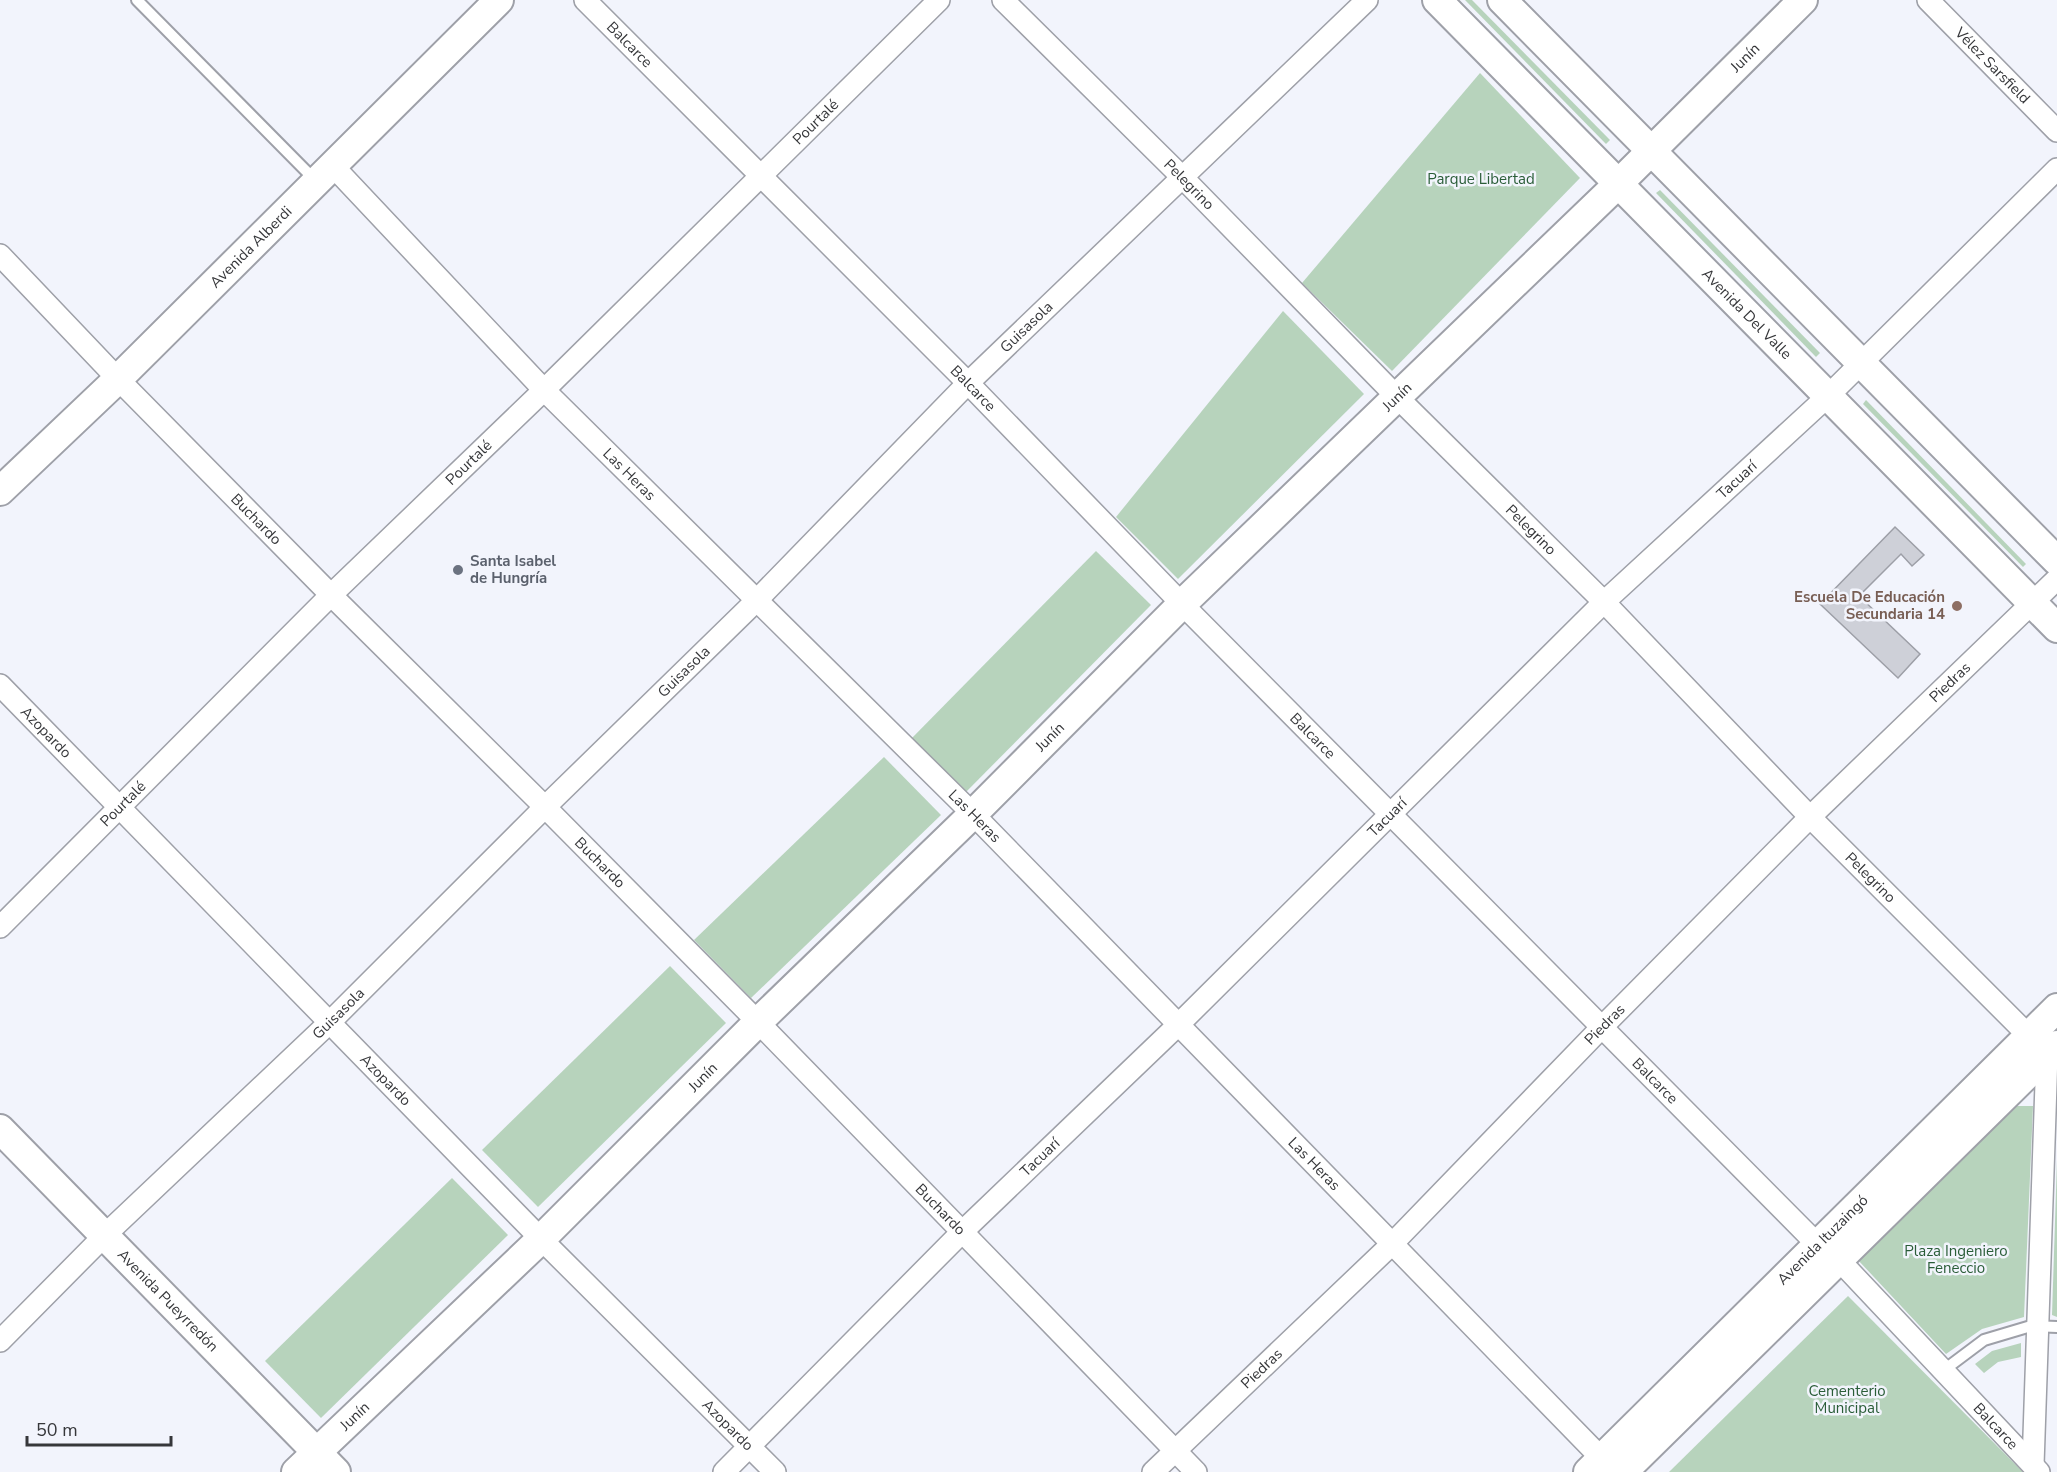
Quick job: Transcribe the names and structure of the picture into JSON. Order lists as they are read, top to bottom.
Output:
{
  "streets": {
    "main road": [
      "Junín",
      "Avenida Alberdi",
      "Avenida Del Valle",
      "Avenida Ituzaingó",
      "Avenida Pueyrredón"
    ],
    "street": [
      "Balcarce",
      "Vélez Sarsfield",
      "Pourtalé",
      "Pelegrino",
      "Guisasola",
      "Las Heras",
      "Tacuarí",
      "Buchardo",
      "Piedras",
      "Azopardo"
    ]
  },
  "crossings": [
    ["Balcarce", "Junín"],
    ["Balcarce", "Pourtalé"],
    ["Balcarce", "Guisasola"],
    ["Balcarce", "Tacuarí"],
    ["Balcarce", "Piedras"],
    ["Balcarce", "Avenida Ituzaingó"],
    ["Junín", "Pelegrino"],
    ["Junín", "Avenida Del Valle"],
    ["Junín", "Las Heras"],
    ["Junín", "Buchardo"],
    ["Junín", "Azopardo"],
    ["Junín", "Avenida Pueyrredón"],
    ["Pourtalé", "Las Heras"],
    ["Pourtalé", "Buchardo"],
    ["Pourtalé", "Azopardo"],
    ["Pelegrino", "Guisasola"],
    ["Pelegrino", "Tacuarí"],
    ["Pelegrino", "Piedras"],
    ["Pelegrino", "Avenida Ituzaingó"],
    ["Avenida Alberdi", "Las Heras"],
    ["Avenida Alberdi", "Buchardo"],
    ["Avenida Del Valle", "Tacuarí"],
    ["Avenida Del Valle", "Piedras"],
    ["Guisasola", "Las Heras"],
    ["Guisasola", "Buchardo"],
    ["Guisasola", "Azopardo"],
    ["Guisasola", "Avenida Pueyrredón"],
    ["Las Heras", "Tacuarí"],
    ["Las Heras", "Piedras"],
    ["Las Heras", "Avenida Ituzaingó"],
    ["Tacuarí", "Buchardo"],
    ["Tacuarí", "Azopardo"],
    ["Buchardo", "Piedras"]
  ],
  "parks": ["Parque Libertad", "Plaza Ingeniero Feneccio", "Cementerio Municipal"],
  "places": ["Santa Isabel de Hungría", "Escuela De Educación Secundaria 14"],
  "scale_bar": "50 m"
}
